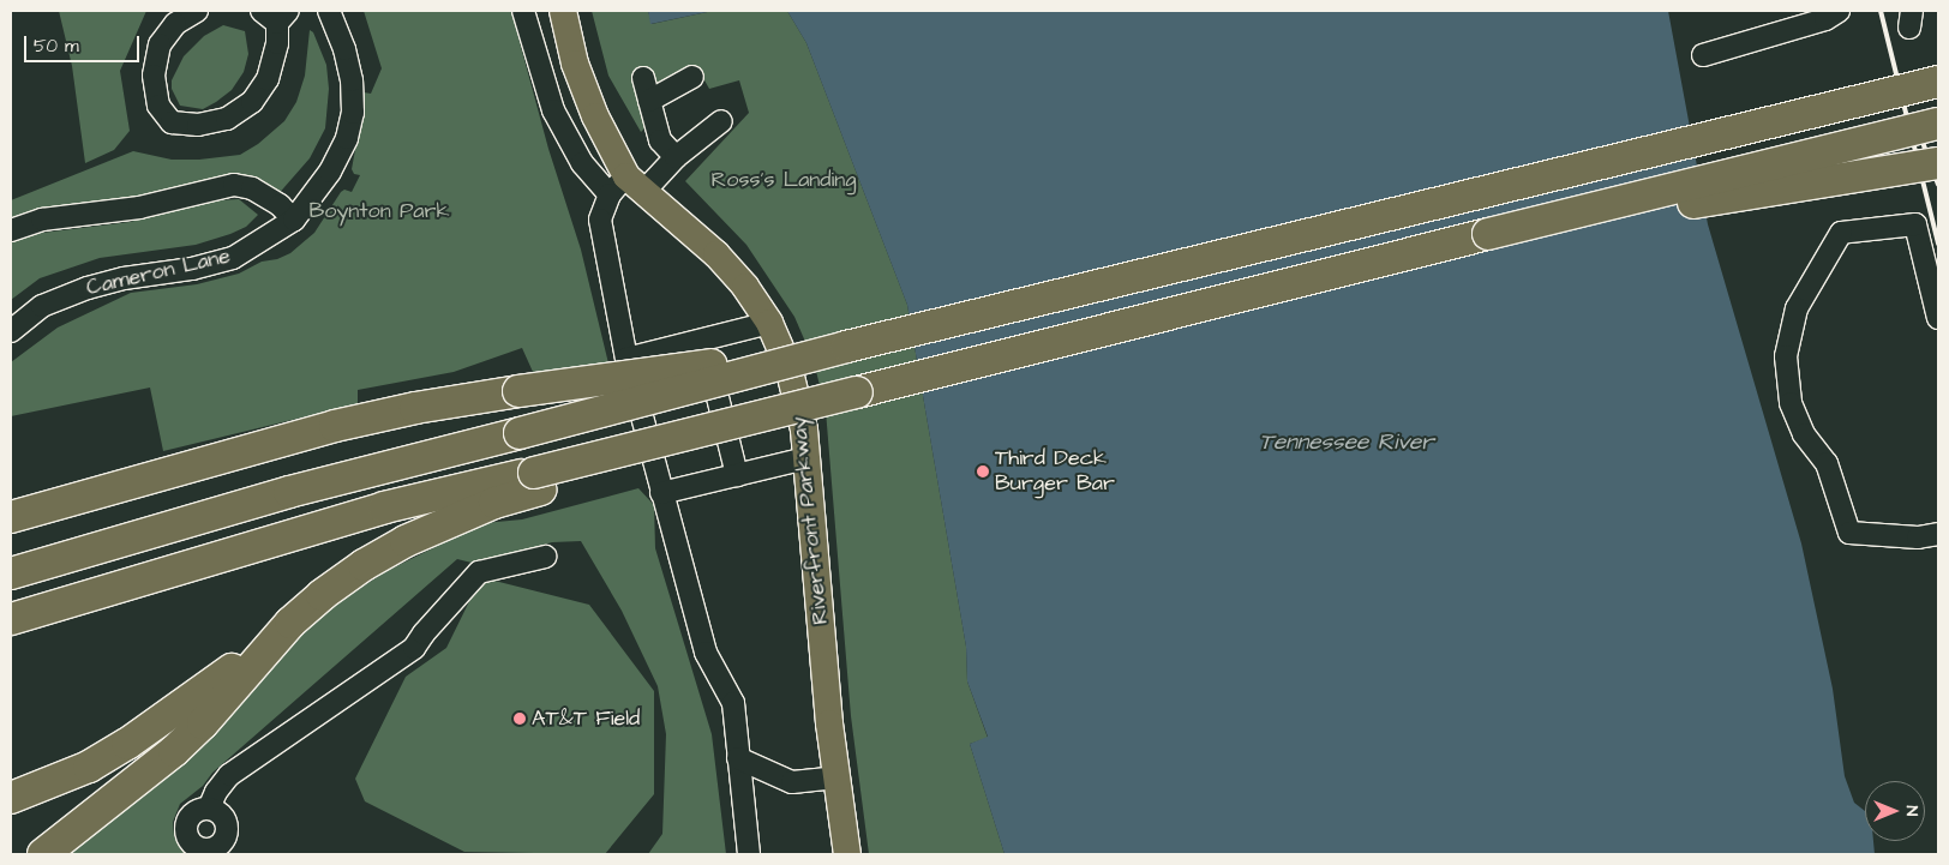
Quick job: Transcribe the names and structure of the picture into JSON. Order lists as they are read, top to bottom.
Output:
{
  "streets": {
    "main road": ["Riverfront Parkway"],
    "street": ["Cameron Lane"]
  },
  "water": ["Tennessee River"],
  "parks": ["Ross's Landing", "Boynton Park"],
  "places": ["Third Deck Burger Bar", "AT&T Field"],
  "scale_bar": "50 m",
  "north": "right"
}
